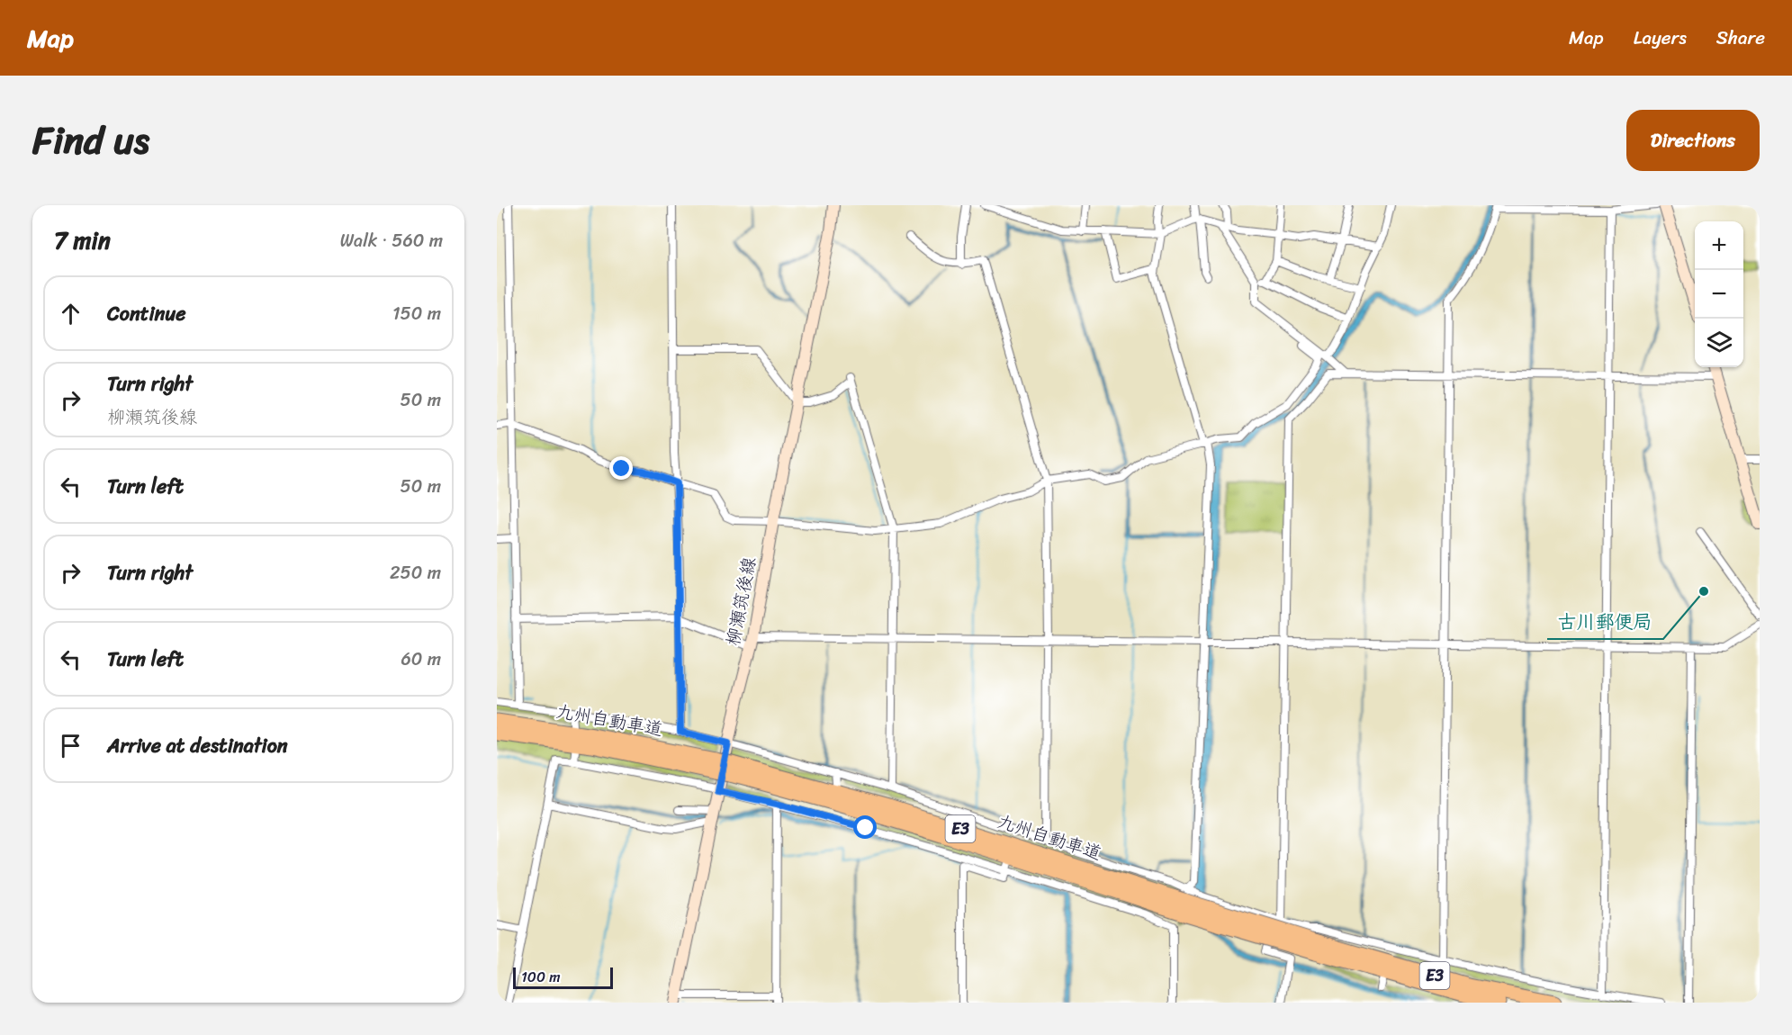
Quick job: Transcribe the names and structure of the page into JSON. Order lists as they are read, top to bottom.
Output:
{
  "streets": {
    "highway": ["九州自動車道", "E3"],
    "main road": ["柳瀬筑後線"]
  },
  "places": ["古川郵便局"],
  "scale_bar": "100 m",
  "page": {
    "header": "Map",
    "nav": ["Map", "Layers", "Share"],
    "title": "Find us",
    "buttons": "Directions",
    "heading": ["7 min", "Walk · 560 m"],
    "map_buttons": ["+", "−"],
    "list": [
      ["Continue", "150 m"],
      ["Turn right", "柳瀬筑後線", "50 m"],
      ["Turn left", "50 m"],
      ["Turn right", "250 m"],
      ["Turn left", "60 m"],
      "Arrive at destination"
    ],
    "scale": "100 m"
  }
}
